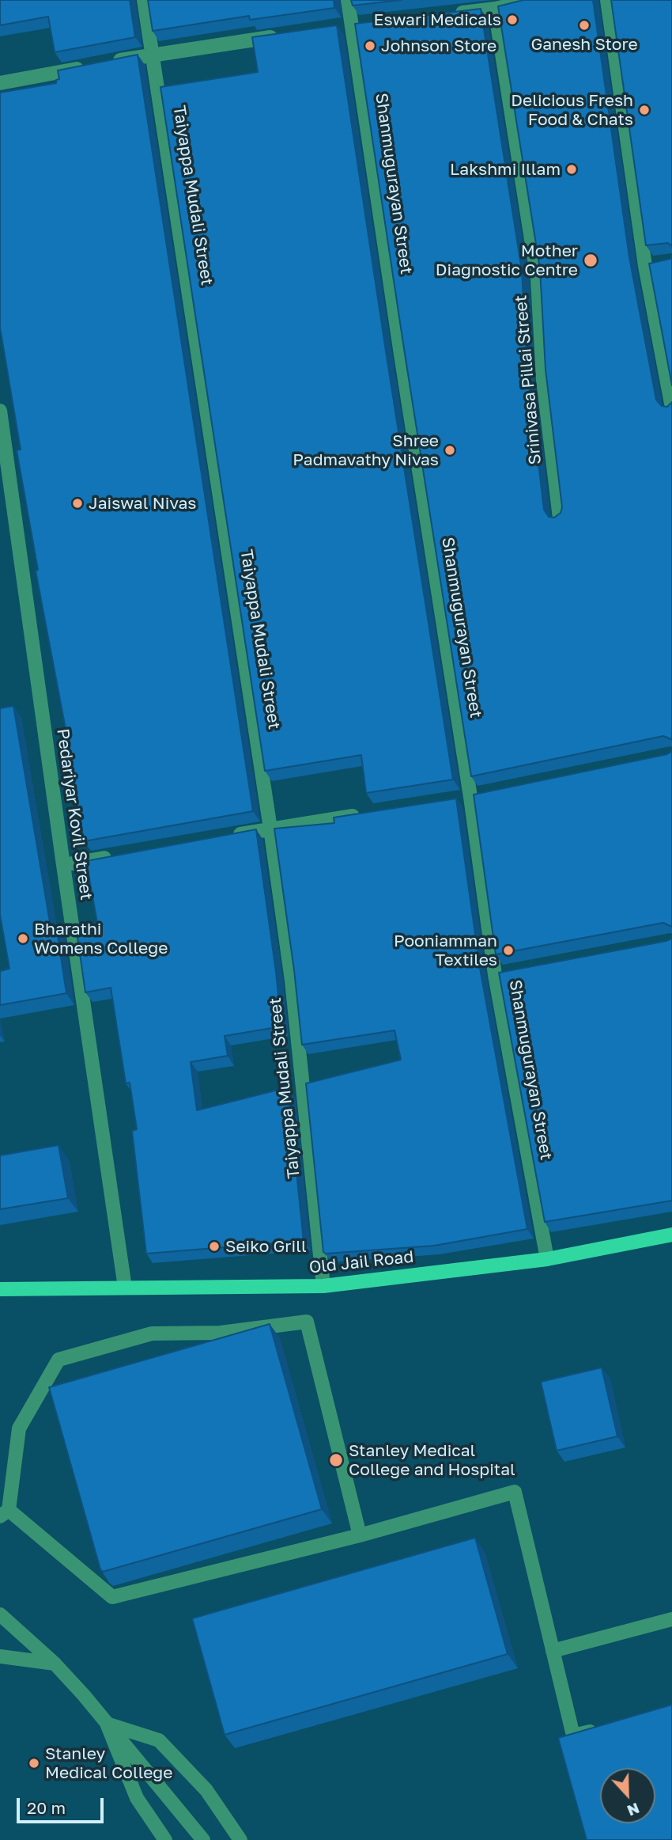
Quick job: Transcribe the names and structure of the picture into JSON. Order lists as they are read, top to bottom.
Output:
{
  "streets": {
    "main road": ["Old Jail Road"],
    "street": [
      "Shanmugurayan Street",
      "Taiyappa Mudali Street",
      "Srinivasa Pillai Street",
      "Pedariyar Kovil Street"
    ]
  },
  "crossings": [
    ["Shanmugurayan Street", "Old Jail Road"],
    ["Taiyappa Mudali Street", "Old Jail Road"],
    ["Pedariyar Kovil Street", "Old Jail Road"]
  ],
  "places": [
    "Eswari Medicals",
    "Ganesh Store",
    "Johnson Store",
    "Delicious Fresh Food & Chats",
    "Lakshmi Illam",
    "Mother Diagnostic Centre",
    "Shree Padmavathy Nivas",
    "Jaiswal Nivas",
    "Bharathi Womens College",
    "Pooniamman Textiles",
    "Seiko Grill",
    "Stanley Medical College and Hospital",
    "Stanley Medical College"
  ],
  "scale_bar": "20 m",
  "north": "bottom"
}
